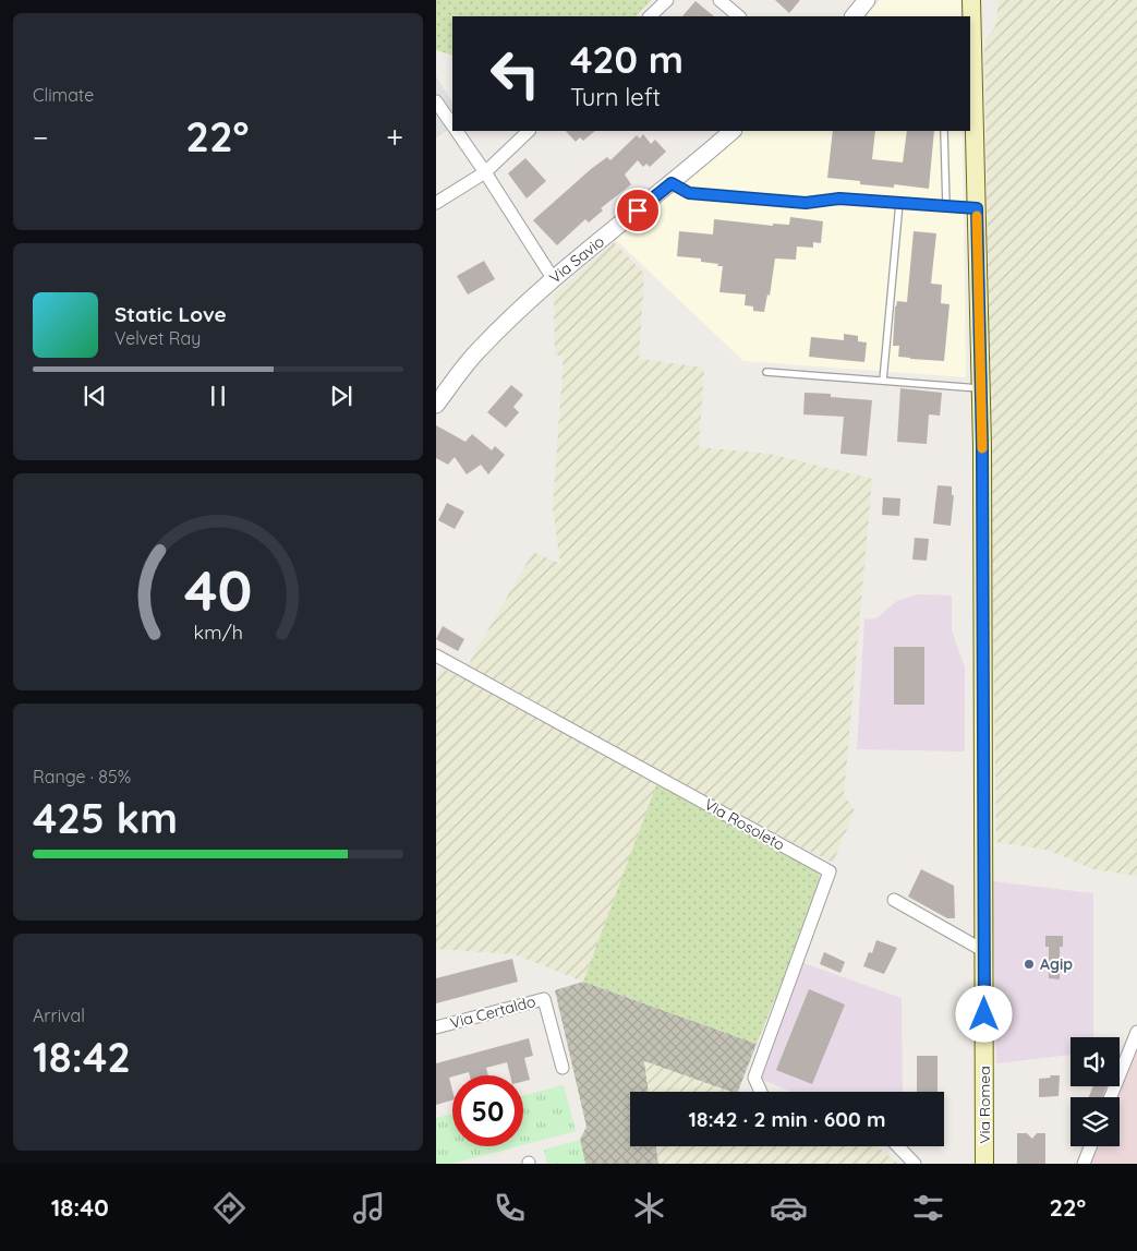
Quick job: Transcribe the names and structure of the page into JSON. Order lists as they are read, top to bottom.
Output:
{
  "streets": {
    "main road": ["Via Romea"],
    "street": ["Via Savio", "Via Rosoleto", "Via Certaldo"]
  },
  "places": ["Agip"],
  "page": {
    "tile": [
      "Climate",
      ["Range · 85%", "425 km"],
      ["Arrival", "18:42"]
    ],
    "turn": ["420 m", "Turn left"],
    "heat": ["−", "22°", "+"],
    "song": ["Static Love", "Velvet Ray"],
    "limit": "50",
    "trip": "18:42 · 2 min · 600 m",
    "tabs": ["18:40", "22°"],
    "gauge": ["40", "km/h"]
  }
}
